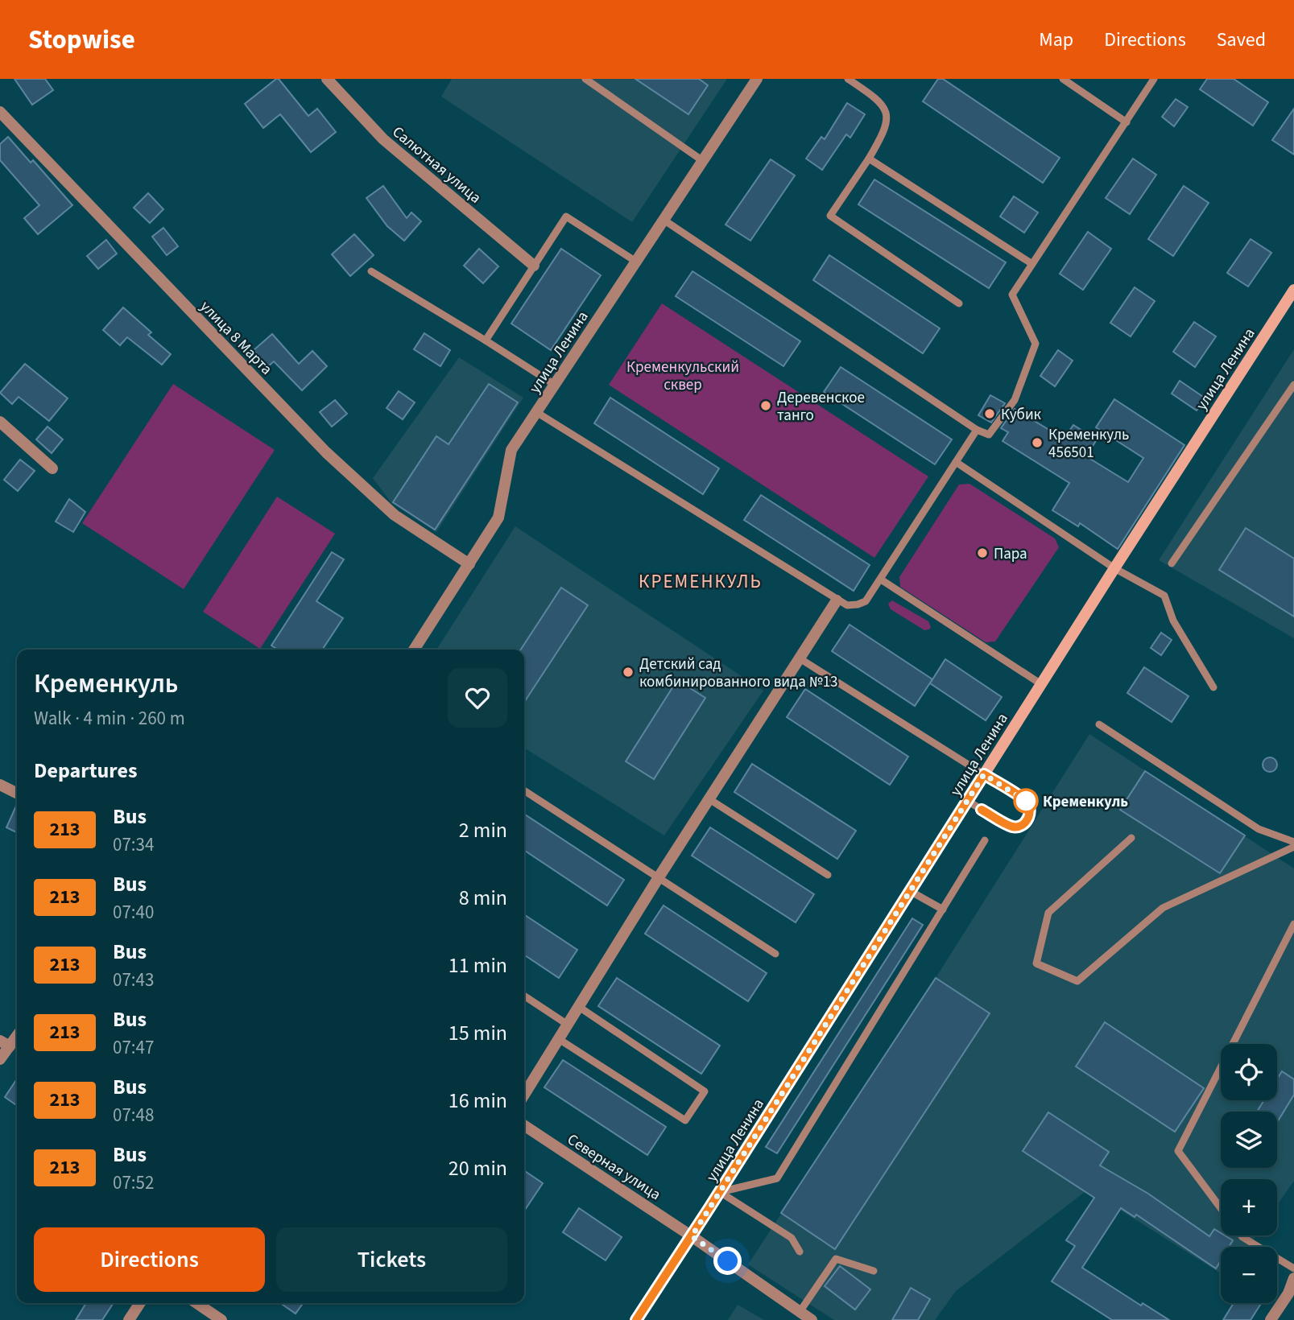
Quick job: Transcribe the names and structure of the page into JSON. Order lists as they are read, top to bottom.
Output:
{
  "streets": {
    "street": [
      "Салютная улица",
      "улица 8 Марта",
      "улица Ленина",
      "Северная улица"
    ]
  },
  "crossings": [
    ["улица 8 Марта", "улица Ленина"],
    ["улица Ленина", "Северная улица"]
  ],
  "districts": ["КРЕМЕНКУЛЬ"],
  "parks": ["Кременкульский сквер"],
  "places": [
    "Деревенское танго",
    "Кубик",
    "Кременкуль 456501",
    "Пара",
    "Детский сад комбинированного вида №13",
    "Кременкуль"
  ],
  "lines": ["bus line 213"],
  "page": {
    "header": "Stopwise",
    "nav": ["Map", "Directions", "Saved"],
    "heading": [
      ["Кременкуль", "Walk · 4 min · 260 m"],
      "Departures"
    ],
    "list": [
      {
        "mark": "213",
        "name": "Bus",
        "note": "07:34",
        "value": "2 min"
      },
      {
        "mark": "213",
        "name": "Bus",
        "note": "07:40",
        "value": "8 min"
      },
      {
        "mark": "213",
        "name": "Bus",
        "note": "07:43",
        "value": "11 min"
      },
      {
        "mark": "213",
        "name": "Bus",
        "note": "07:47",
        "value": "15 min"
      },
      {
        "mark": "213",
        "name": "Bus",
        "note": "07:48",
        "value": "16 min"
      },
      {
        "mark": "213",
        "name": "Bus",
        "note": "07:52",
        "value": "20 min"
      }
    ],
    "map_buttons": ["+", "−"],
    "buttons": ["Directions", "Tickets"]
  }
}
